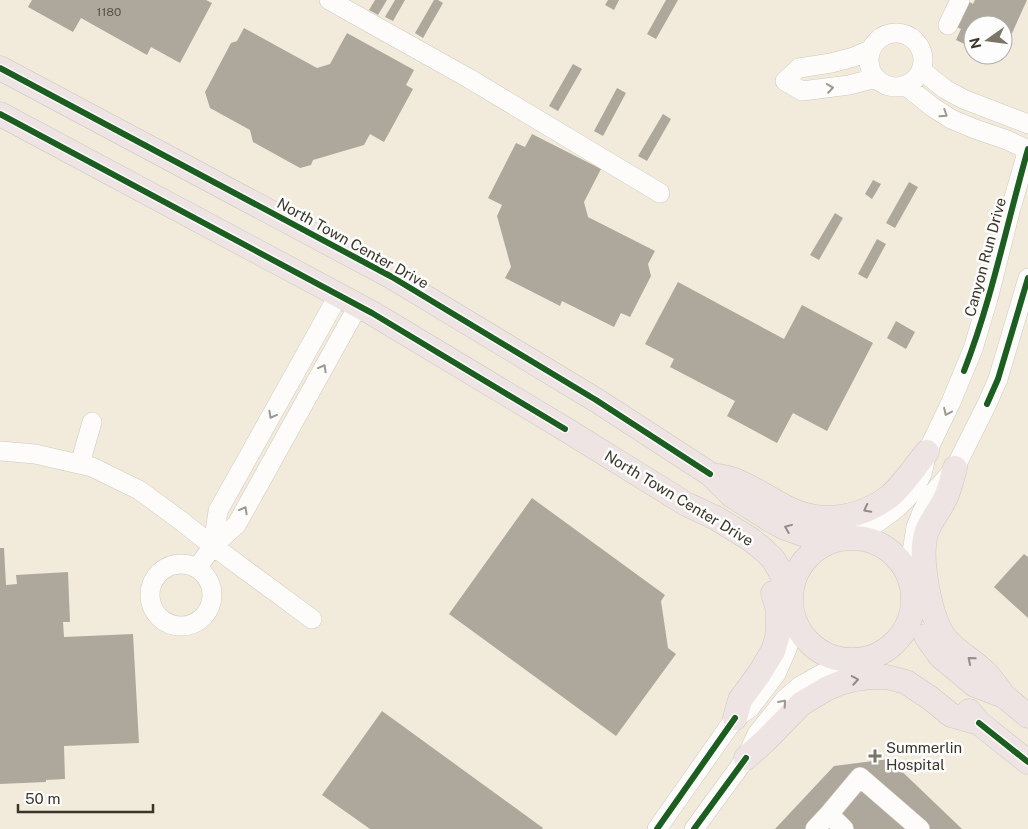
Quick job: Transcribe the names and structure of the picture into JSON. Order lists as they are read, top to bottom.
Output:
{
  "streets": {
    "main road": ["North Town Center Drive"],
    "street": ["Canyon Run Drive"]
  },
  "crossings": [
    ["North Town Center Drive", "Canyon Run Drive"]
  ],
  "places": {
    "health": ["Summerlin Hospital"]
  },
  "house_numbers": ["1180"],
  "scale_bar": "50 m",
  "north": "left"
}
